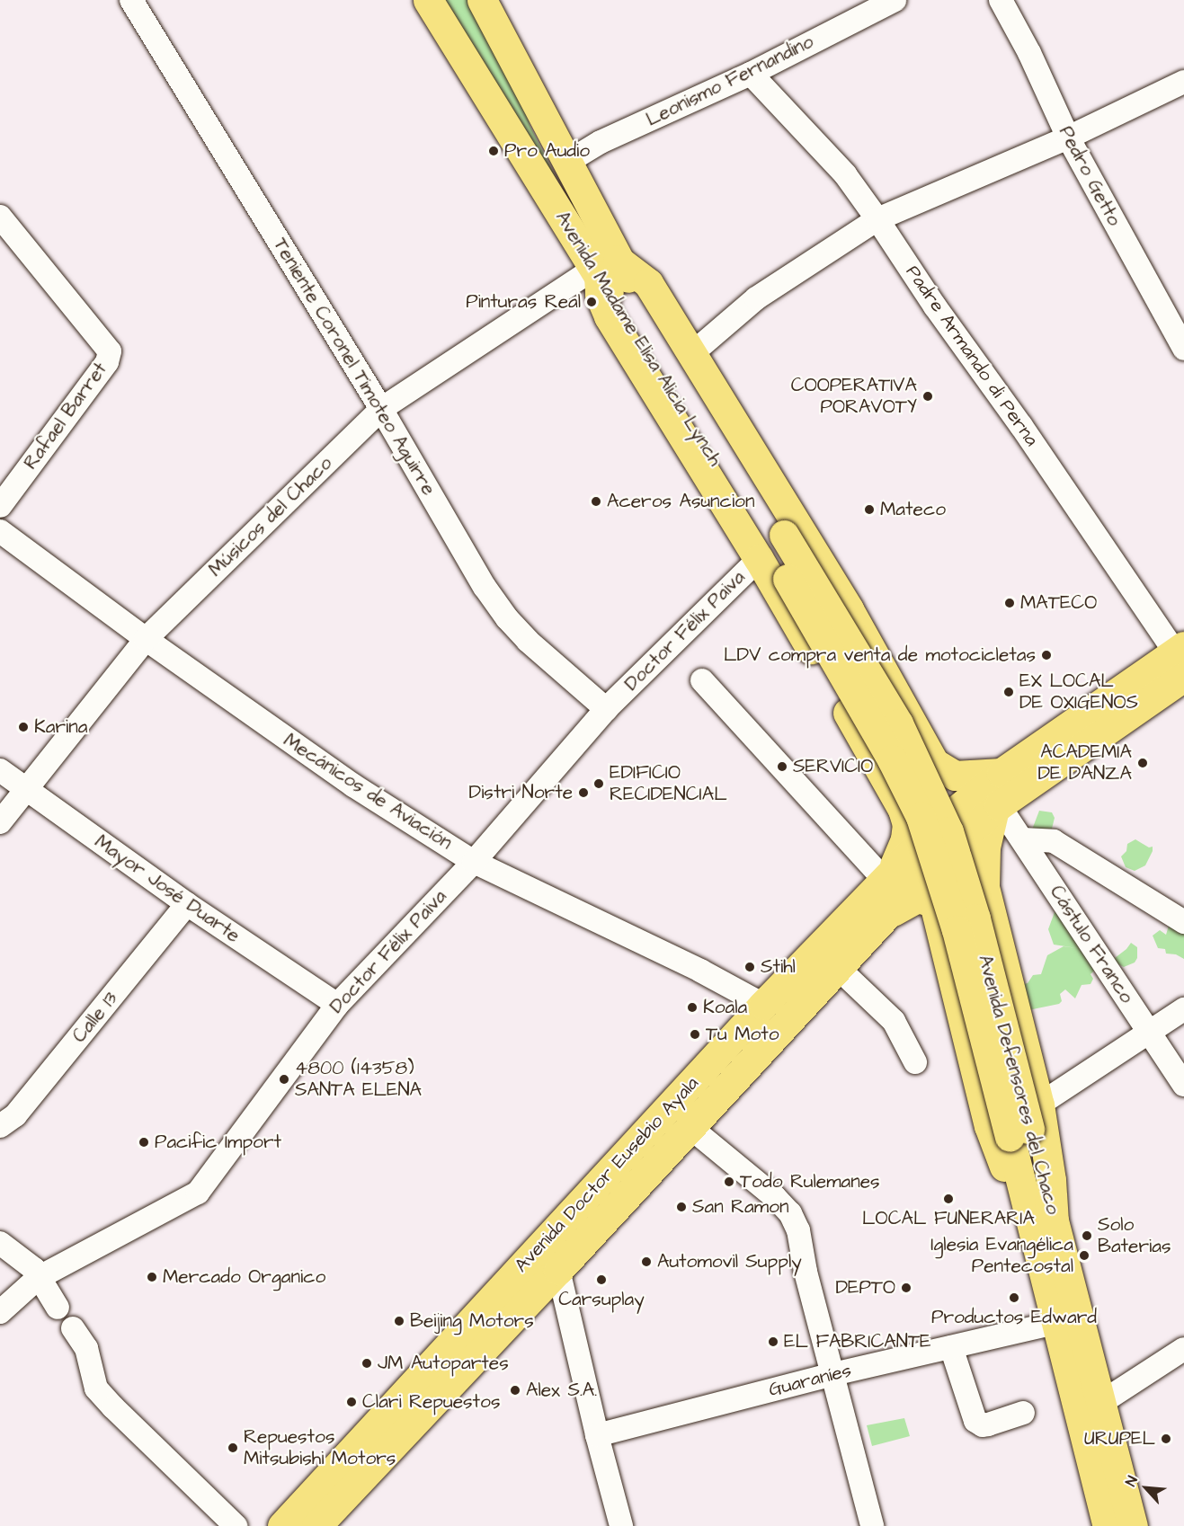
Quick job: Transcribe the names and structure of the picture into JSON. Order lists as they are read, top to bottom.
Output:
{
  "streets": {
    "highway": ["Avenida Madame Elisa Alicia Lynch", "Avenida Defensores del Chaco", "Avenida Doctor Eusebio Ayala"],
    "street": [
      "Leonismo Fernandino",
      "Pedro Getto",
      "Padre Armando di Perna",
      "Teniente Coronel Timoteo Aguirre",
      "Rafael Barret",
      "Músicos del Chaco",
      "Doctor Félix Paiva",
      "Mecánicos de Aviación",
      "Mayor José Duarte",
      "Cástulo Franco",
      "Calle 13",
      "Guaraníes"
    ]
  },
  "crossings": [
    ["Leonismo Fernandino", "Avenida Madame Elisa Alicia Lynch"],
    ["Leonismo Fernandino", "Padre Armando di Perna"],
    ["Avenida Madame Elisa Alicia Lynch", "Músicos del Chaco"],
    ["Avenida Madame Elisa Alicia Lynch", "Doctor Félix Paiva"],
    ["Avenida Madame Elisa Alicia Lynch", "Avenida Defensores del Chaco"],
    ["Avenida Madame Elisa Alicia Lynch", "Avenida Doctor Eusebio Ayala"],
    ["Teniente Coronel Timoteo Aguirre", "Músicos del Chaco"],
    ["Teniente Coronel Timoteo Aguirre", "Doctor Félix Paiva"],
    ["Músicos del Chaco", "Mecánicos de Aviación"],
    ["Músicos del Chaco", "Mayor José Duarte"],
    ["Doctor Félix Paiva", "Mecánicos de Aviación"],
    ["Doctor Félix Paiva", "Mayor José Duarte"],
    ["Mecánicos de Aviación", "Avenida Doctor Eusebio Ayala"],
    ["Mayor José Duarte", "Calle 13"],
    ["Avenida Defensores del Chaco", "Avenida Doctor Eusebio Ayala"],
    ["Avenida Defensores del Chaco", "Guaraníes"]
  ],
  "places": [
    "Pro Audio",
    "Pinturas Real",
    "COOPERATIVA PORAVOTY",
    "Aceros Asuncion",
    "Mateco",
    "MATECO",
    "LDV compra venta de motocicletas",
    "EX LOCAL DE OXIGENOS",
    "Karina",
    "ACADEMIA DE DANZA",
    "SERVICIO",
    "EDIFICIO RECIDENCIAL",
    "Distri Norte",
    "Stihl",
    "Koala",
    "Tu Moto",
    "4800 (14358) SANTA ELENA",
    "Pacific Import",
    "Todo Rulemanes",
    "LOCAL FUNERARIA",
    "San Ramon",
    "Solo Baterias",
    "Iglesia Evangélica Pentecostal",
    "Automovil Supply",
    "Mercado Organico",
    "Carsuplay",
    "DEPTO",
    "Productos Edward",
    "Beijing Motors",
    "EL FABRICANTE",
    "JM Autopartes",
    "Alex S.A.",
    "Clari Repuestos",
    "URUPEL",
    "Repuestos Mitsubishi Motors"
  ],
  "north": "top left"
}
